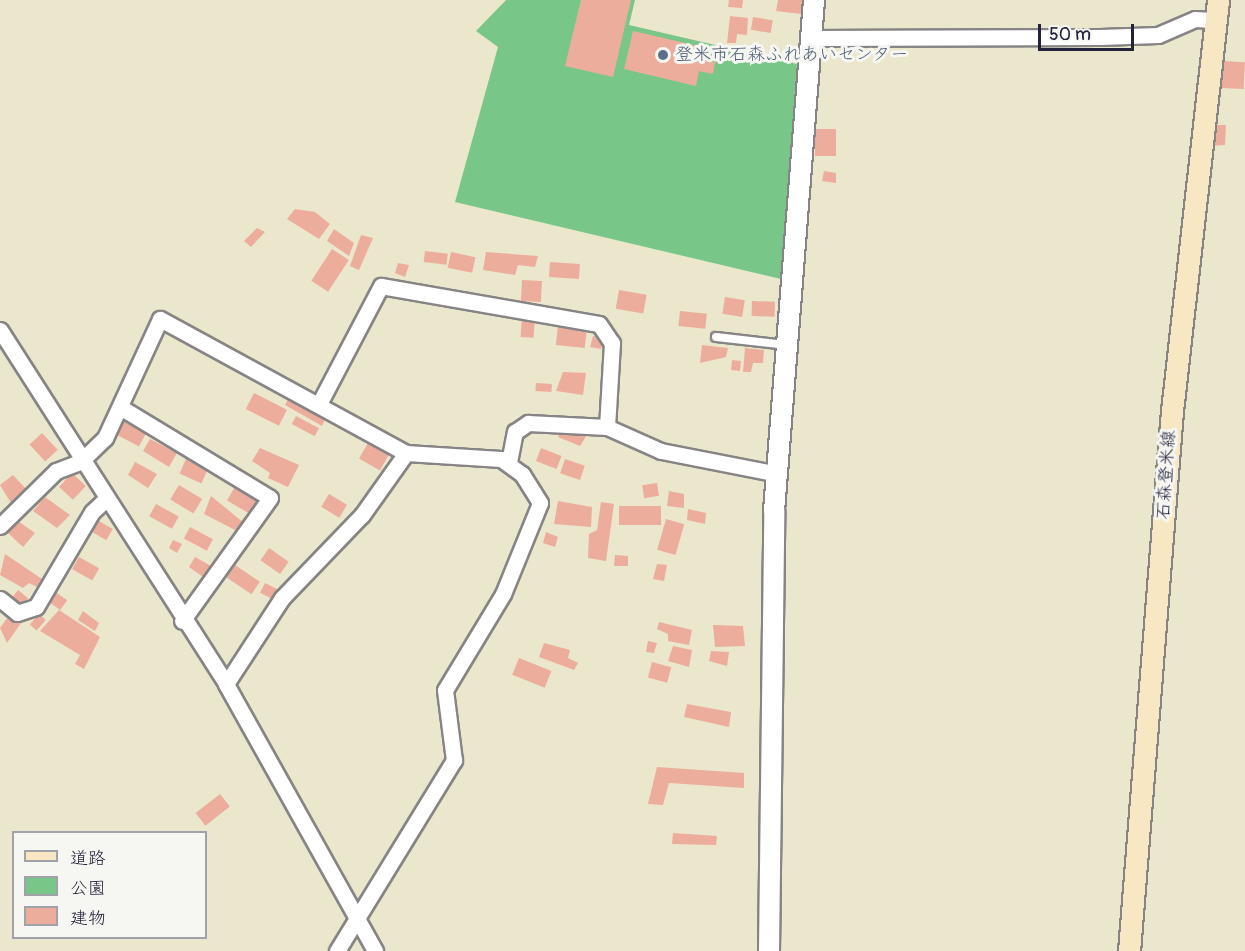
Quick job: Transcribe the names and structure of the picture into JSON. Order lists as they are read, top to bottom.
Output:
{
  "streets": {
    "main road": ["石森登米線"]
  },
  "places": ["登米市石森ふれあいセンター"],
  "legend": ["道路", "公園", "建物"],
  "scale_bar": "50 m"
}
